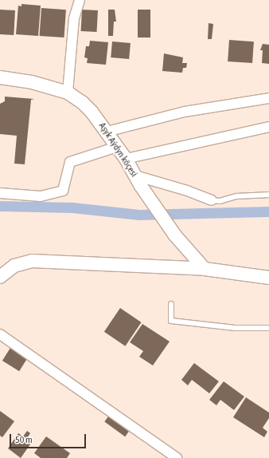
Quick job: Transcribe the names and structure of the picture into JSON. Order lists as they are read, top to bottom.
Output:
{
  "streets": {
    "main road": ["Aşyk Aýdyn köçesi"]
  },
  "scale_bar": "50 m"
}
